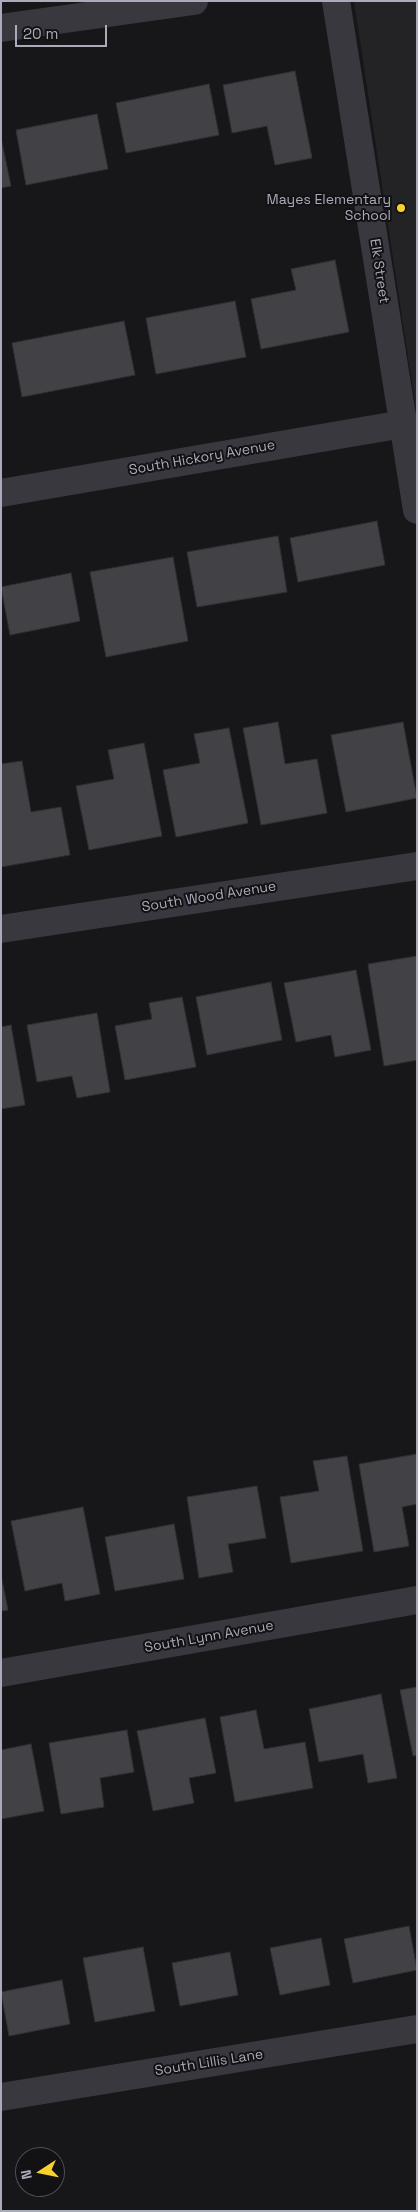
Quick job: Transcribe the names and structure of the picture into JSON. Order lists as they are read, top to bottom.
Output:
{
  "streets": {
    "street": [
      "Elk Street",
      "South Hickory Avenue",
      "South Wood Avenue",
      "South Lynn Avenue",
      "South Lillis Lane"
    ]
  },
  "crossings": [
    ["Elk Street", "South Hickory Avenue"]
  ],
  "places": ["Mayes Elementary School"],
  "scale_bar": "20 m",
  "north": "left"
}
